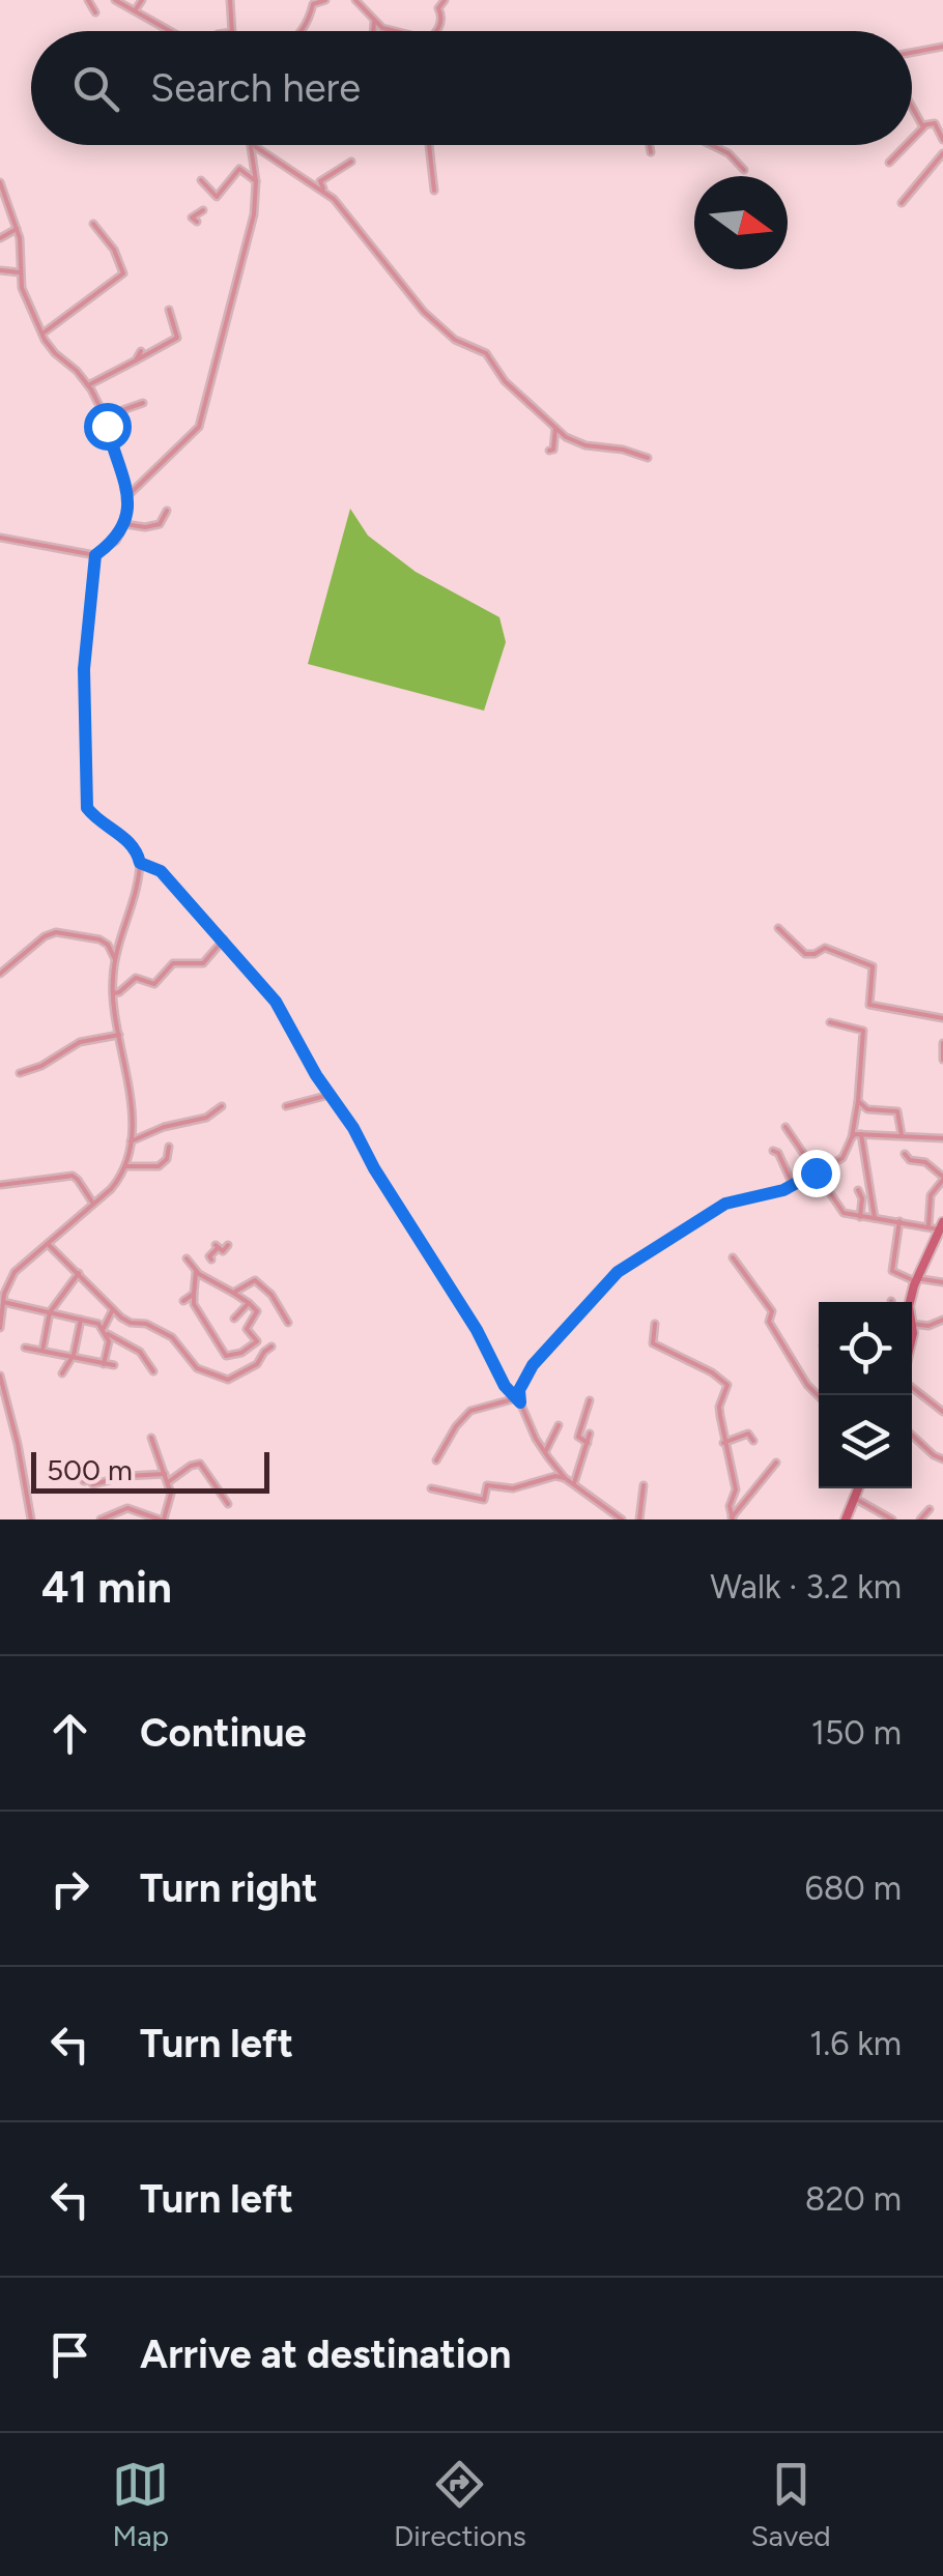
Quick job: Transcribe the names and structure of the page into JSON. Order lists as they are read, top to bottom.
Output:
{
  "scale_bar": "500 m",
  "north": "right",
  "page": {
    "search": "Search here",
    "scale": "500 m",
    "heading": ["41 min", "Walk · 3.2 km"],
    "list": [
      ["Continue", "150 m"],
      ["Turn right", "680 m"],
      ["Turn left", "1.6 km"],
      ["Turn left", "820 m"],
      "Arrive at destination"
    ],
    "nav": ["Map", "Directions", "Saved"]
  }
}
